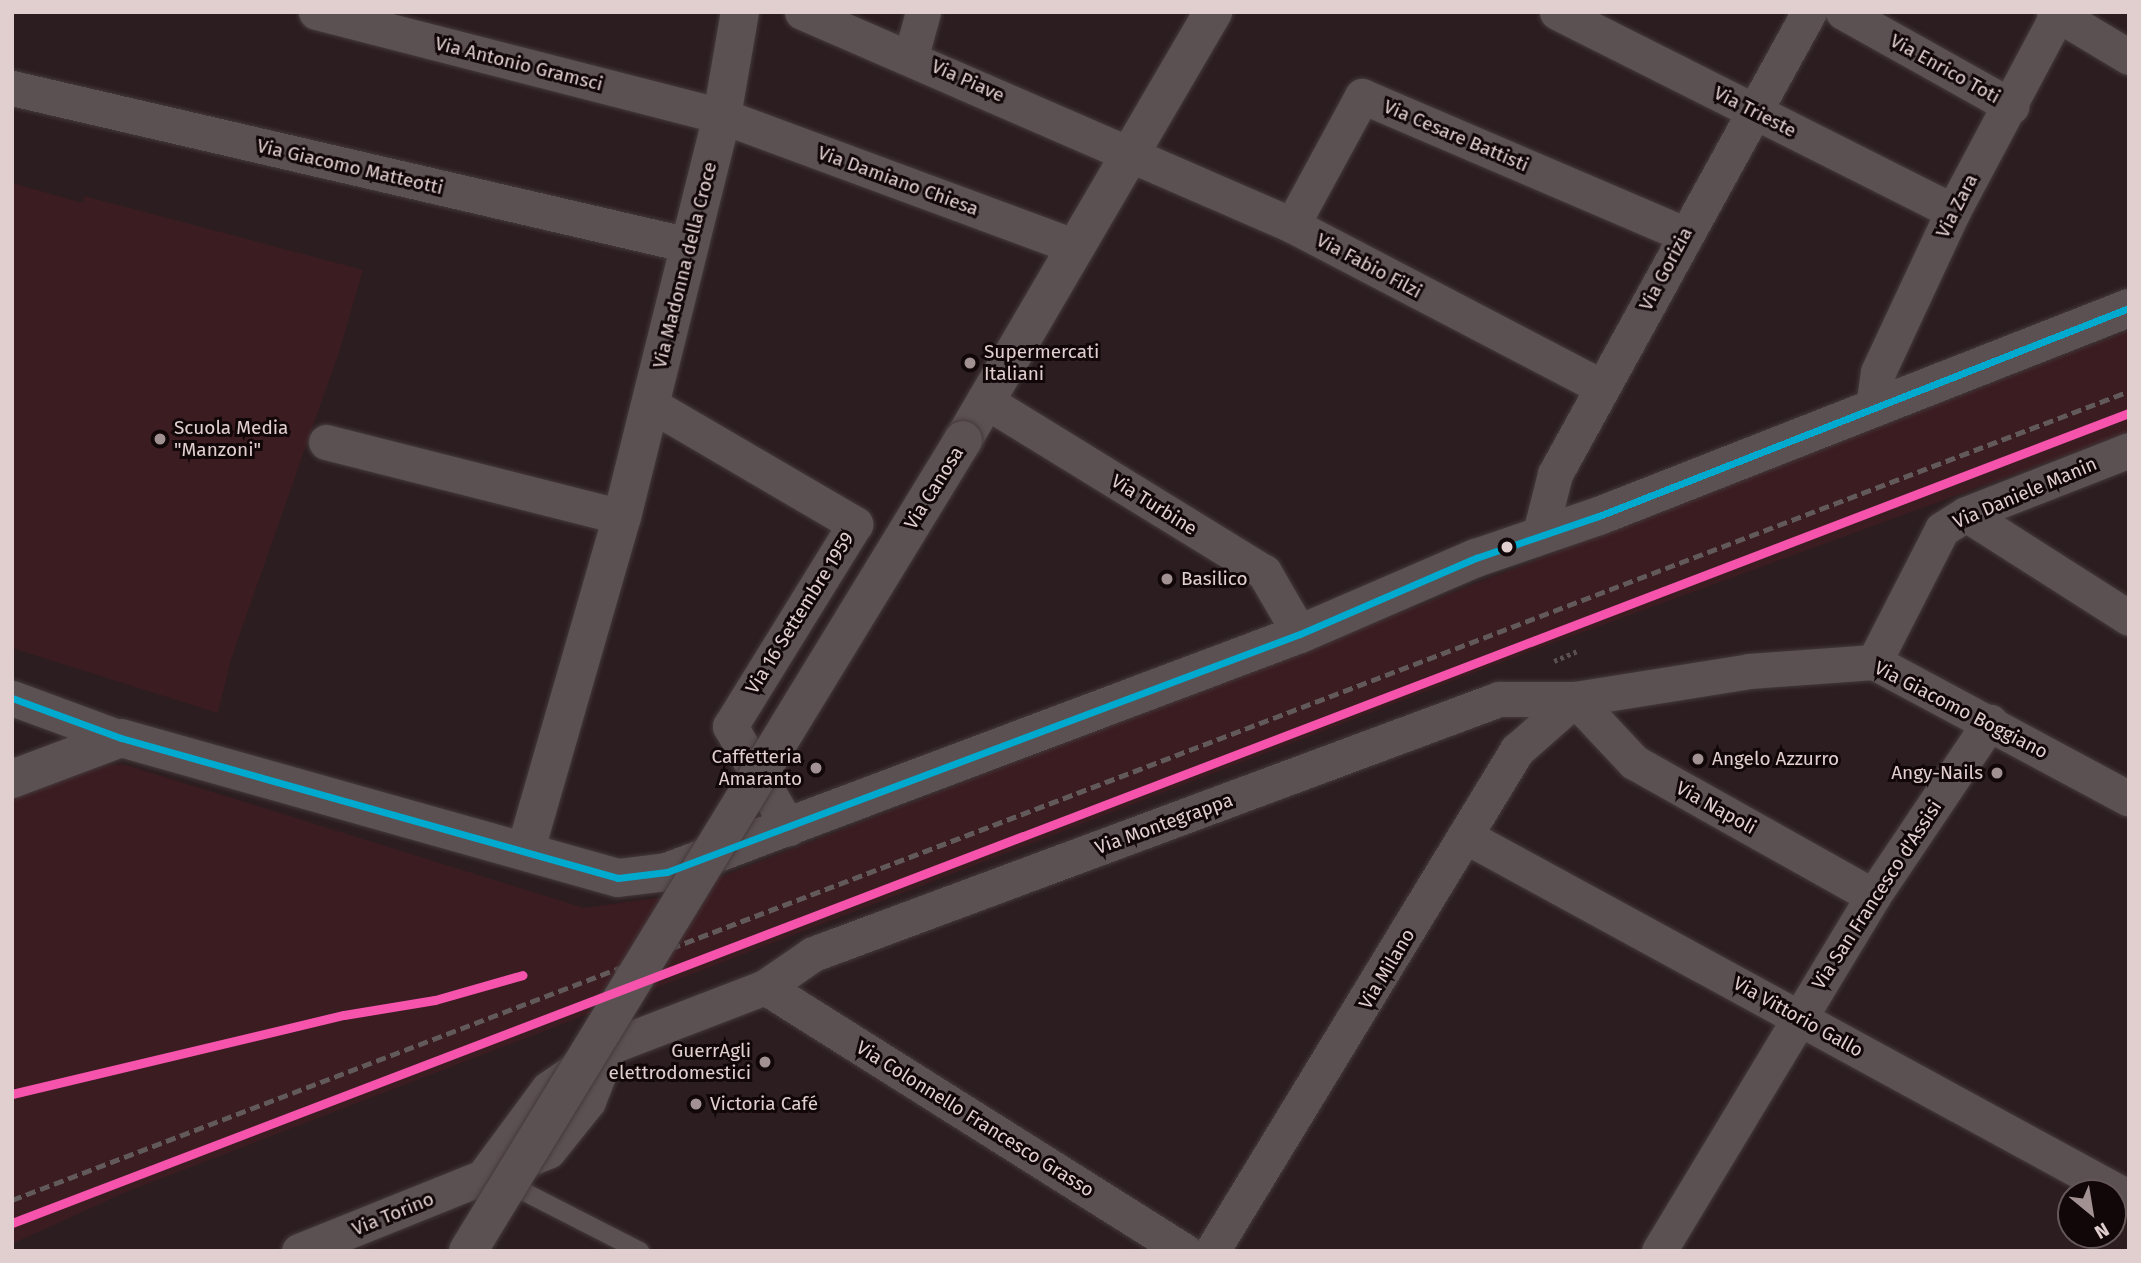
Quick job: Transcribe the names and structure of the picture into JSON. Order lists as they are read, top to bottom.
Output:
{
  "streets": {
    "street": [
      "Via Antonio Gramsci",
      "Via Enrico Toti",
      "Via Piave",
      "Via Trieste",
      "Via Cesare Battisti",
      "Via Giacomo Matteotti",
      "Via Damiano Chiesa",
      "Via Zara",
      "Via Madonna della Croce",
      "Via Fabio Filzi",
      "Via Gorizia",
      "Via Canosa",
      "Via Daniele Manin",
      "Via Turbine",
      "Via 16 Settembre 1959",
      "Via Giacomo Boggiano",
      "Via Napoli",
      "Via Montegrappa",
      "Via San Francesco d'Assisi",
      "Via Milano",
      "Via Vittorio Gallo",
      "Via Colonnello Francesco Grasso",
      "Via Torino"
    ]
  },
  "crossings": [
    ["Via Antonio Gramsci", "Via Damiano Chiesa"],
    ["Via Antonio Gramsci", "Via Madonna della Croce"],
    ["Via Enrico Toti", "Via Zara"],
    ["Via Piave", "Via Fabio Filzi"],
    ["Via Piave", "Via Canosa"],
    ["Via Trieste", "Via Zara"],
    ["Via Trieste", "Via Gorizia"],
    ["Via Cesare Battisti", "Via Fabio Filzi"],
    ["Via Cesare Battisti", "Via Gorizia"],
    ["Via Giacomo Matteotti", "Via Madonna della Croce"],
    ["Via Damiano Chiesa", "Via Madonna della Croce"],
    ["Via Damiano Chiesa", "Via Canosa"],
    ["Via Madonna della Croce", "Via 16 Settembre 1959"],
    ["Via Fabio Filzi", "Via Gorizia"],
    ["Via Fabio Filzi", "Via Canosa"],
    ["Via Canosa", "Via Turbine"],
    ["Via Daniele Manin", "Via Giacomo Boggiano"],
    ["Via Giacomo Boggiano", "Via Napoli"],
    ["Via Giacomo Boggiano", "Via Montegrappa"],
    ["Via Giacomo Boggiano", "Via San Francesco d'Assisi"],
    ["Via Giacomo Boggiano", "Via Milano"],
    ["Via Napoli", "Via Montegrappa"],
    ["Via Napoli", "Via San Francesco d'Assisi"],
    ["Via Napoli", "Via Milano"],
    ["Via Montegrappa", "Via Milano"],
    ["Via Montegrappa", "Via Colonnello Francesco Grasso"],
    ["Via Montegrappa", "Via Torino"],
    ["Via San Francesco d'Assisi", "Via Vittorio Gallo"],
    ["Via Milano", "Via Vittorio Gallo"],
    ["Via Colonnello Francesco Grasso", "Via Torino"]
  ],
  "places": [
    "Supermercati Italiani",
    "Scuola Media \"Manzoni\"",
    "Basilico",
    "Angelo Azzurro",
    "Caffetteria Amaranto",
    "Angy-Nails",
    "GuerrAgli elettrodomestici",
    "Victoria Café"
  ],
  "north": "bottom right"
}
